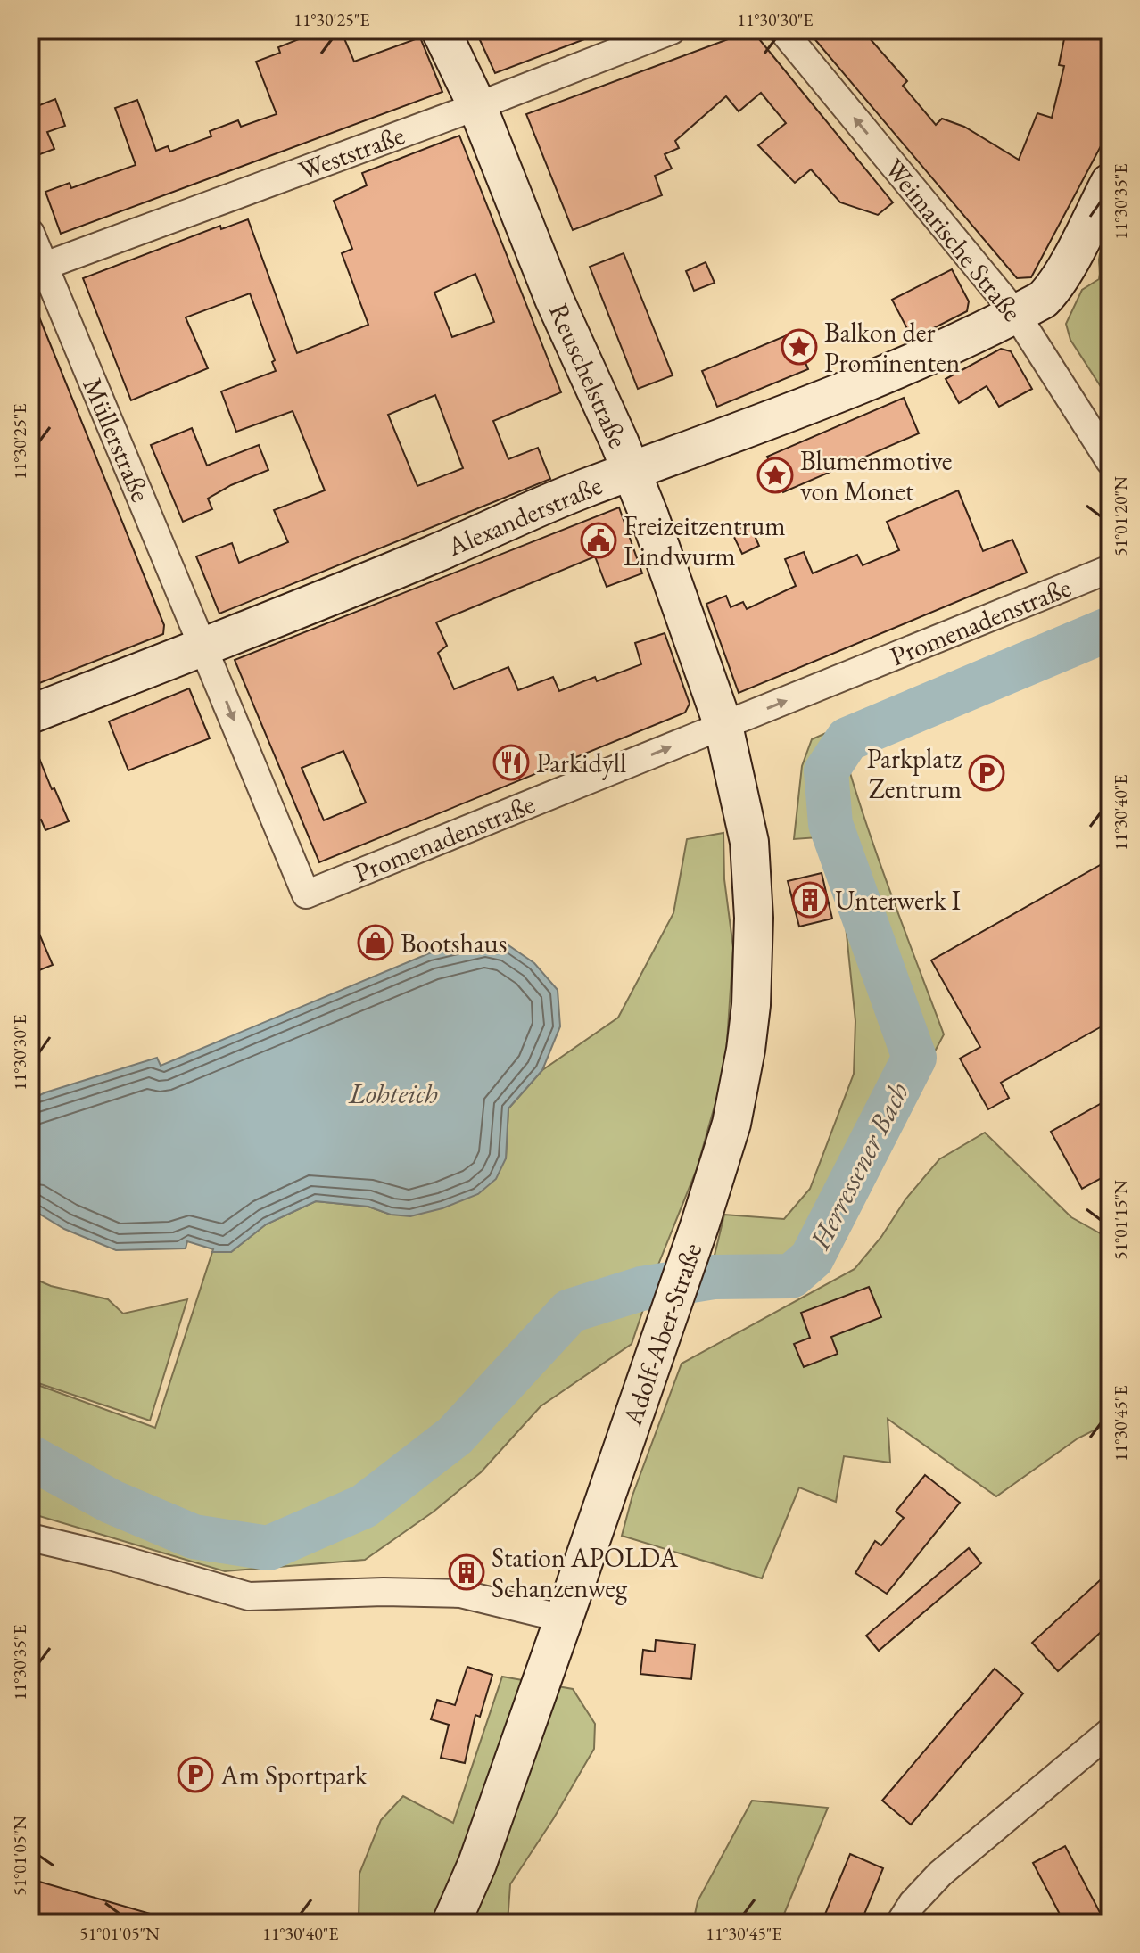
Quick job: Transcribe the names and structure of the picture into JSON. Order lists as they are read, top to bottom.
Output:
{
  "streets": {
    "main road": ["Reuschelstraße", "Alexanderstraße", "Adolf-Aber-Straße"],
    "street": [
      "Weststraße",
      "Weimarische Straße",
      "Müllerstraße",
      "Promenadenstraße"
    ]
  },
  "crossings": [
    ["Weststraße", "Reuschelstraße"],
    ["Weststraße", "Müllerstraße"],
    ["Weimarische Straße", "Alexanderstraße"],
    ["Reuschelstraße", "Alexanderstraße"],
    ["Reuschelstraße", "Promenadenstraße"],
    ["Reuschelstraße", "Adolf-Aber-Straße"],
    ["Müllerstraße", "Alexanderstraße"],
    ["Müllerstraße", "Promenadenstraße"],
    ["Alexanderstraße", "Promenadenstraße"],
    ["Promenadenstraße", "Adolf-Aber-Straße"]
  ],
  "one_way": ["Weimarische Straße", "Promenadenstraße"],
  "water": ["Lohteich", "Herressener Bach"],
  "places": {
    "place": ["Balkon der Prominenten", "Blumenmotive von Monet"],
    "public building": ["Freizeitzentrum Lindwurm"],
    "restaurant": ["Parkidyll"],
    "parking": ["Parkplatz Zentrum", "Am Sportpark"],
    "building": ["Unterwerk I", "Station APOLDA Schanzenweg"],
    "shop": ["Bootshaus"]
  },
  "coordinates": [
    "11°30'25\"E",
    "11°30'30\"E",
    "11°30'35\"E",
    "51°01'20\"N",
    "11°30'40\"E",
    "51°01'15\"N",
    "11°30'45\"E",
    "51°01'05\"N"
  ]
}
